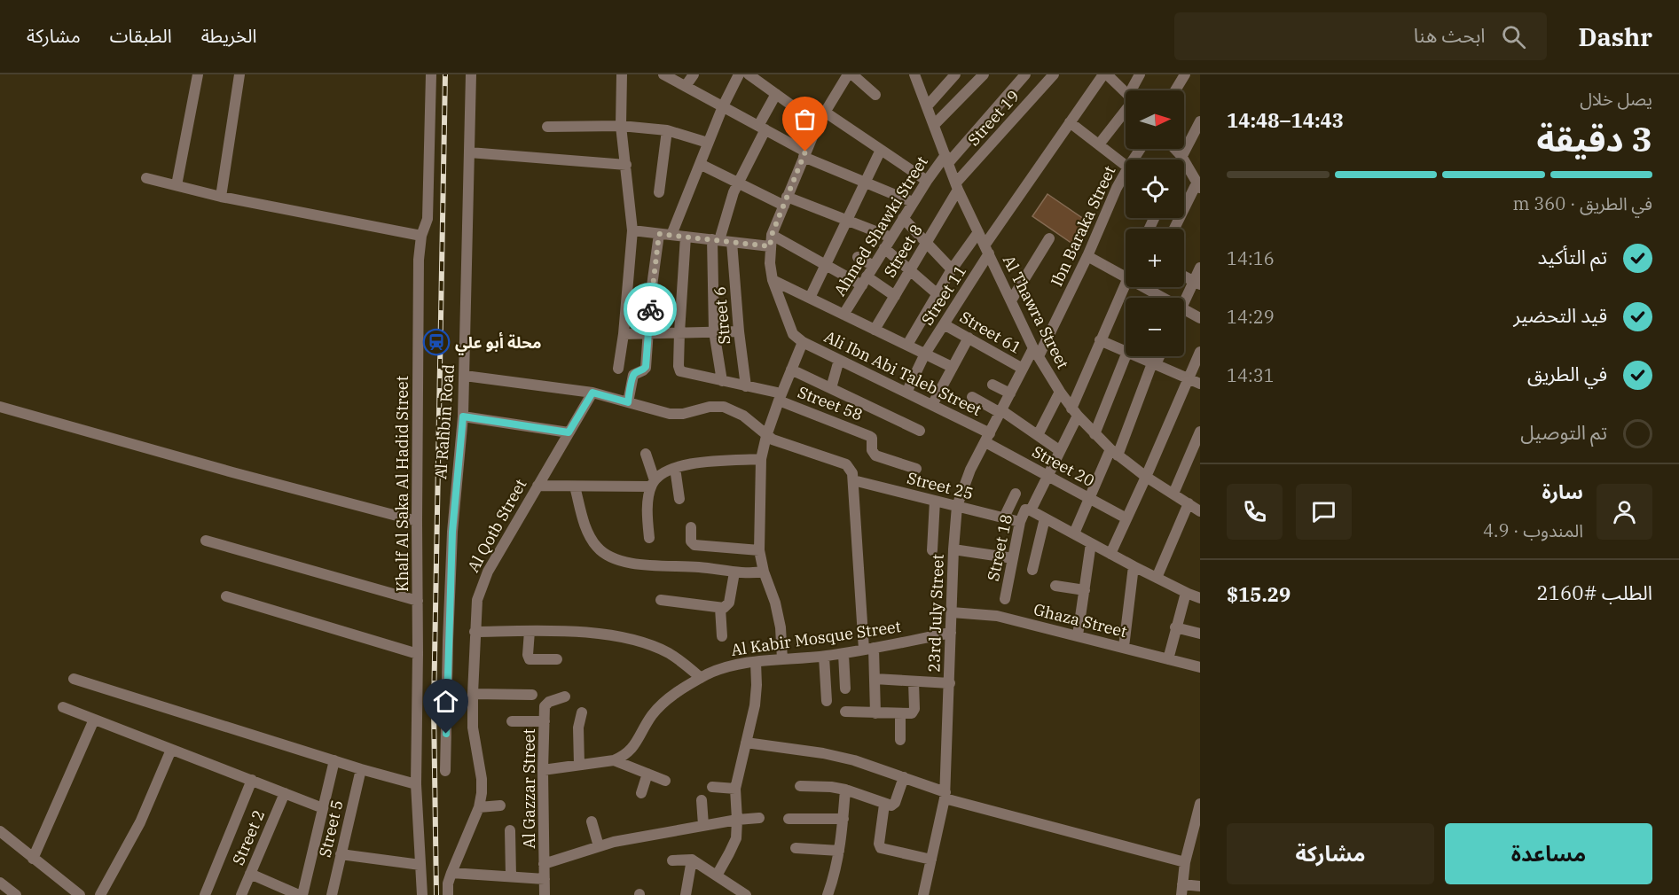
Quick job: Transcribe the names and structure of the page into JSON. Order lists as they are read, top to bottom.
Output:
{
  "streets": {
    "street": [
      "Street 19",
      "Ahmed Shawki Street",
      "Ibn Baraka Street",
      "Street 8",
      "Street 11",
      "Al Thawra Street",
      "Street 6",
      "Street 61",
      "Ali Ibn Abi Taleb Street",
      "Street 58",
      "Al Rahbin Road",
      "Street 20",
      "Khalf Al Saka Al Hadid Street",
      "Street 25",
      "Al Qotb Street",
      "Street 18",
      "23rd July Street",
      "Ghaza Street",
      "Al Kabir Mosque Street",
      "Al Gazzar Street",
      "Street 5",
      "Street 2"
    ]
  },
  "crossings": [
    ["Street 19", "Street 8"],
    ["Street 19", "Al Thawra Street"],
    ["Ahmed Shawki Street", "Al Thawra Street"],
    ["Ibn Baraka Street", "Al Thawra Street"],
    ["Ibn Baraka Street", "23rd July Street"],
    ["Street 8", "Al Thawra Street"],
    ["Street 11", "Al Thawra Street"],
    ["Street 11", "Street 61"],
    ["Street 11", "Ali Ibn Abi Taleb Street"],
    ["Al Thawra Street", "23rd July Street"],
    ["Street 61", "23rd July Street"],
    ["Ali Ibn Abi Taleb Street", "Street 20"],
    ["Ali Ibn Abi Taleb Street", "23rd July Street"],
    ["Street 20", "23rd July Street"],
    ["Street 25", "Street 18"],
    ["Street 25", "23rd July Street"],
    ["23rd July Street", "Ghaza Street"],
    ["23rd July Street", "Al Kabir Mosque Street"]
  ],
  "places": {
    "station": ["محلة أبو علي"]
  },
  "north": "right",
  "page": {
    "header": "Dashr",
    "search": "ابحث هنا",
    "nav": ["الخريطة", "الطبقات", "مشاركة"],
    "heading": ["3 دقيقة", "يصل خلال", "14:43–14:48"],
    "panel": [
      "سارة",
      "المندوب · 4.9",
      "الطلب #2160",
      "$15.29"
    ],
    "map_buttons": ["+", "−"],
    "bar": "في الطريق · 360 m",
    "list": [
      ["تم التأكيد", "14:16"],
      ["قيد التحضير", "14:29"],
      ["في الطريق", "14:31"],
      "تم التوصيل"
    ],
    "buttons": ["مساعدة", "مشاركة"]
  }
}
